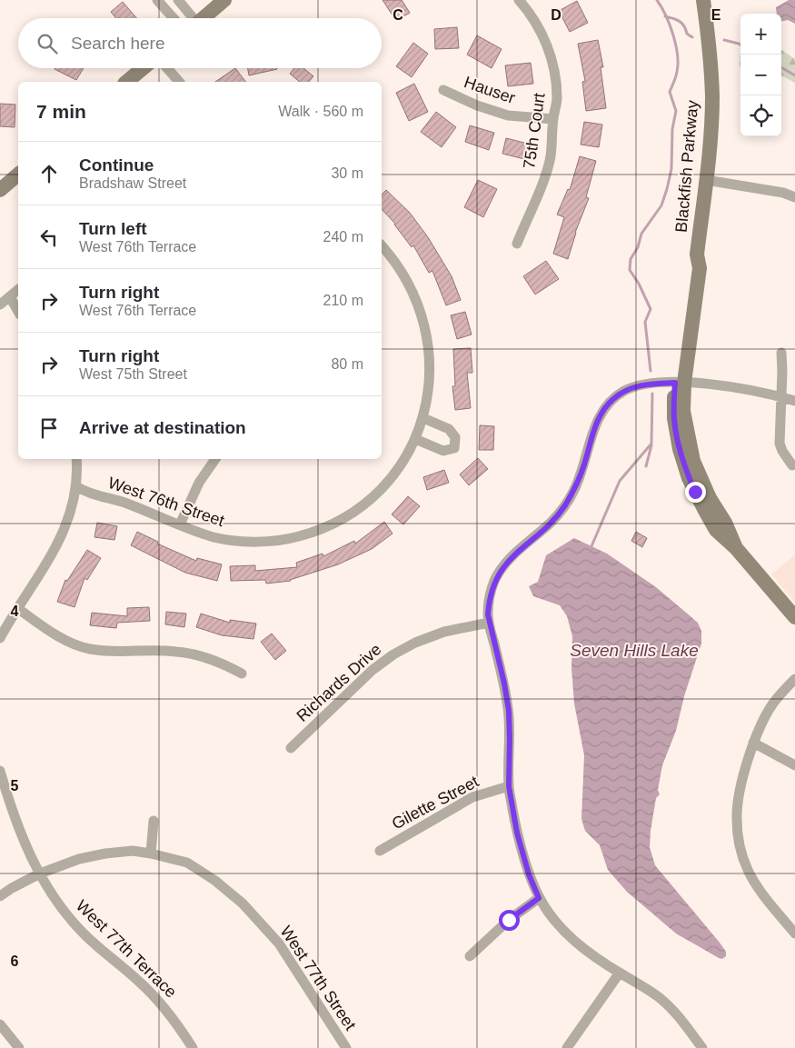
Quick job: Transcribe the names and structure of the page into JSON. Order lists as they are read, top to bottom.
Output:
{
  "streets": {
    "main road": ["Blackfish Parkway"],
    "street": [
      "Hauser",
      "75th Court",
      "West 76th Street",
      "Richards Drive",
      "Gilette Street",
      "West 77th Terrace",
      "West 77th Street"
    ]
  },
  "crossings": [
    ["Hauser", "75th Court"],
    ["West 77th Terrace", "West 77th Street"]
  ],
  "water": ["Seven Hills Lake"],
  "page": {
    "map_buttons": ["+", "−"],
    "search": "Search here",
    "heading": ["7 min", "Walk · 560 m"],
    "list": [
      ["Continue", "Bradshaw Street", "30 m"],
      ["Turn left", "West 76th Terrace", "240 m"],
      ["Turn right", "West 76th Terrace", "210 m"],
      ["Turn right", "West 75th Street", "80 m"],
      "Arrive at destination"
    ]
  },
  "grid": {
    "columns": ["C", "D", "E"],
    "rows": ["4", "5", "6"]
  }
}
